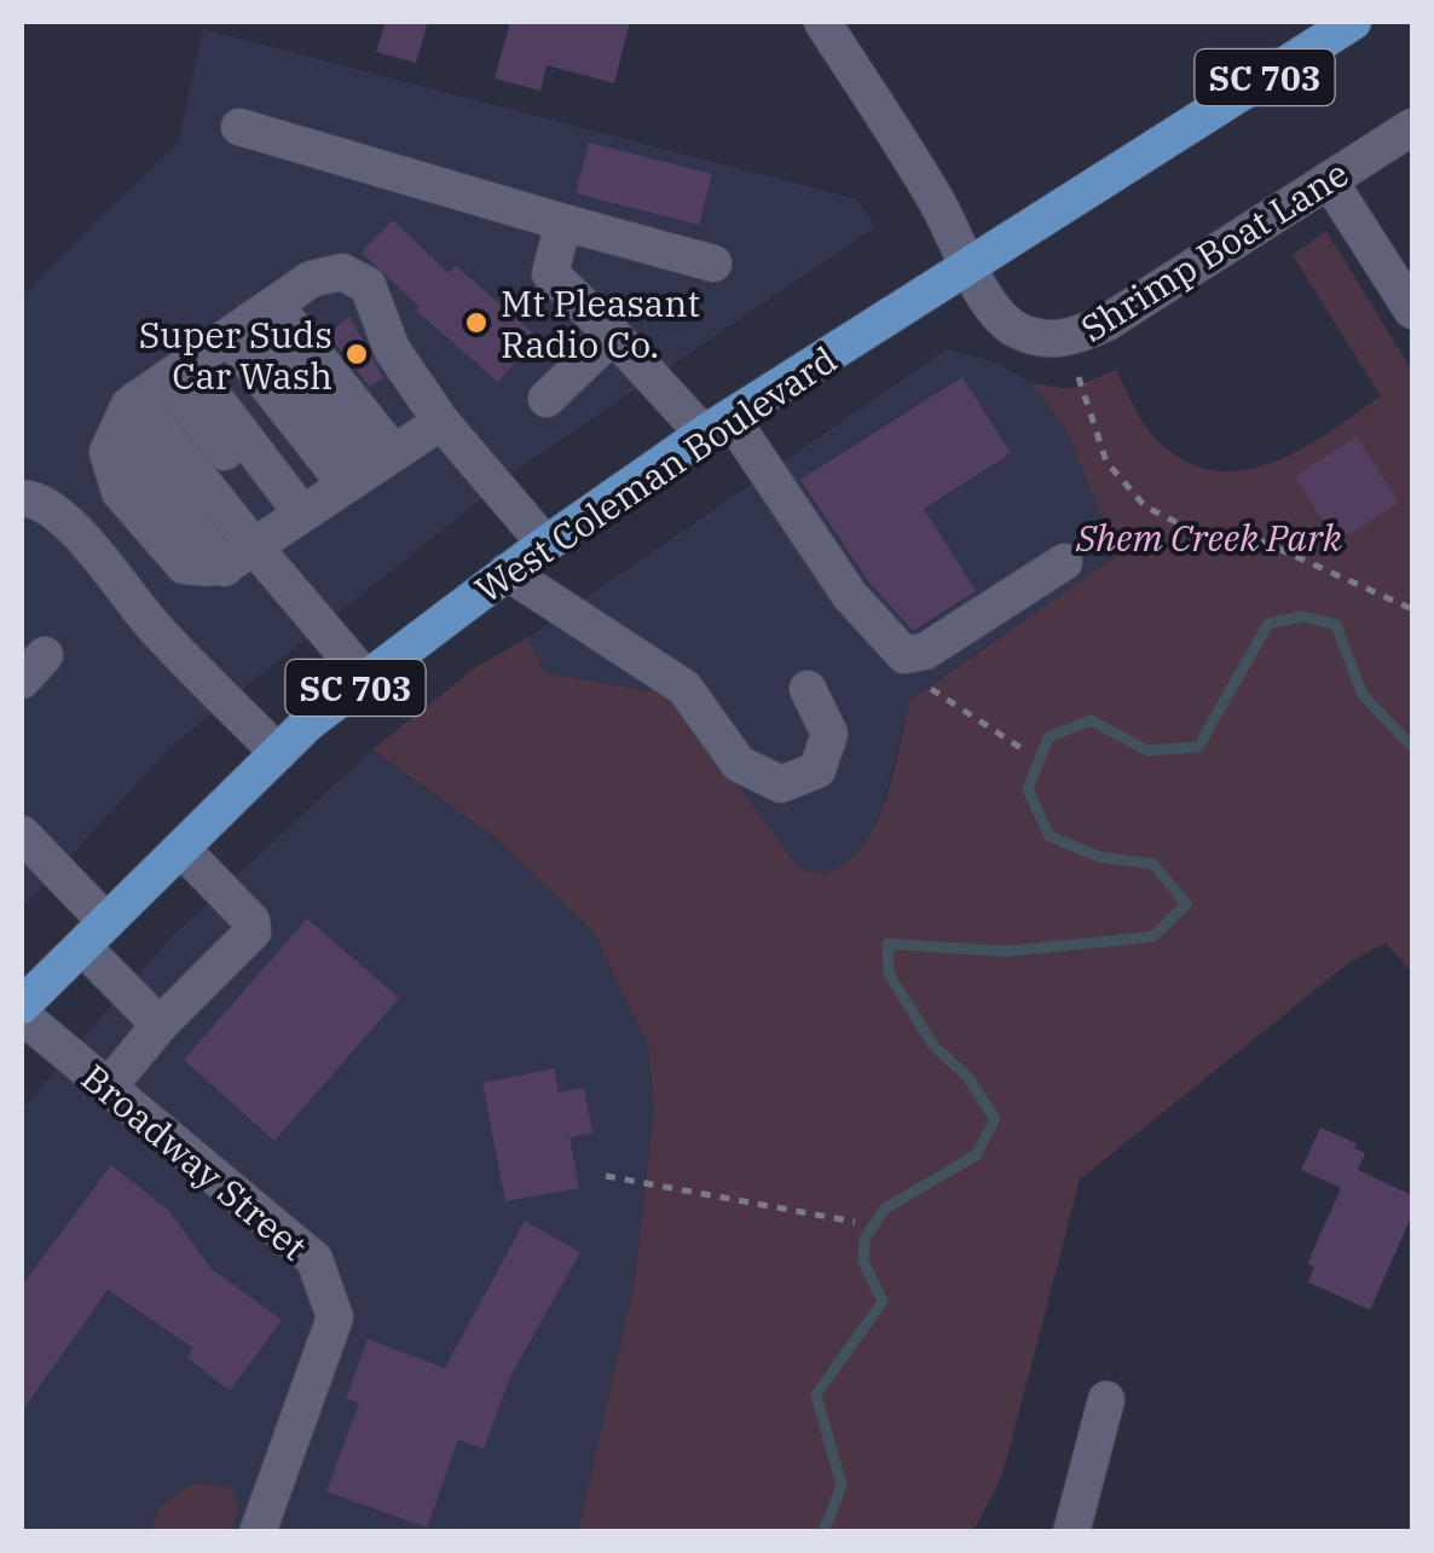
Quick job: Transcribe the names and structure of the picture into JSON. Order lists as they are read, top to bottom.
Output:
{
  "streets": {
    "main road": ["SC 703", "West Coleman Boulevard"],
    "street": ["Shrimp Boat Lane", "Broadway Street"]
  },
  "crossings": [
    ["Shrimp Boat Lane", "West Coleman Boulevard"]
  ],
  "parks": ["Shem Creek Park"],
  "places": ["Mt Pleasant Radio Co.", "Super Suds Car Wash"]
}
